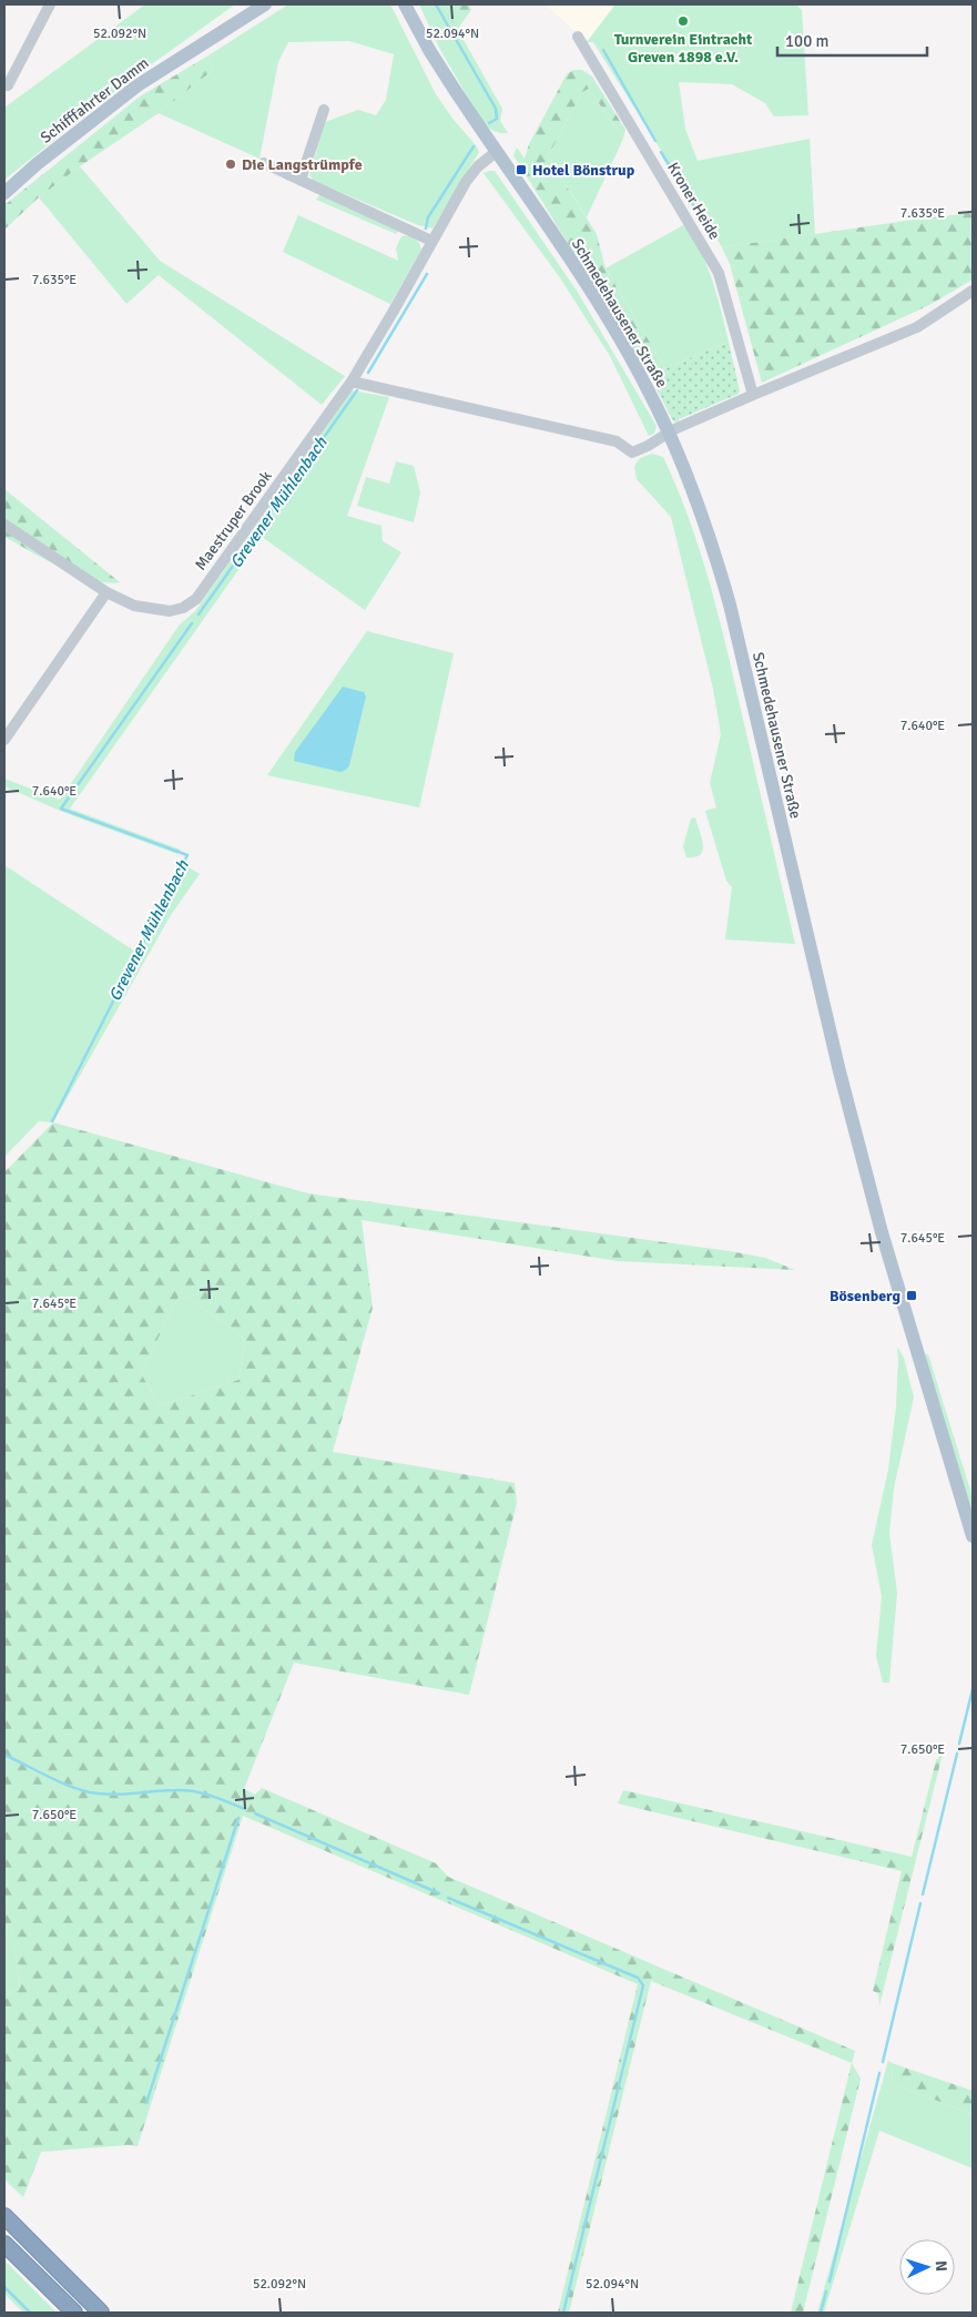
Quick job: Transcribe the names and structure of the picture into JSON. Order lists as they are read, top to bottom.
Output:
{
  "streets": {
    "main road": ["Schifffahrter Damm", "Schmedehausener Straße"],
    "street": ["Kroner Heide", "Maestruper Brook"]
  },
  "crossings": [
    ["Schmedehausener Straße", "Maestruper Brook"]
  ],
  "water": ["Grevener Mühlenbach"],
  "places": {
    "other": ["Turnverein Eintracht Greven 1898 e.V.", "Die Langstrümpfe"],
    "transit": ["Hotel Bönstrup", "Bösenberg"]
  },
  "scale_bar": "100 m",
  "north": "right",
  "coordinates": [
    "52.092°N",
    "52.094°N",
    "7.635°E",
    "7.640°E",
    "7.645°E",
    "7.650°E"
  ]
}
